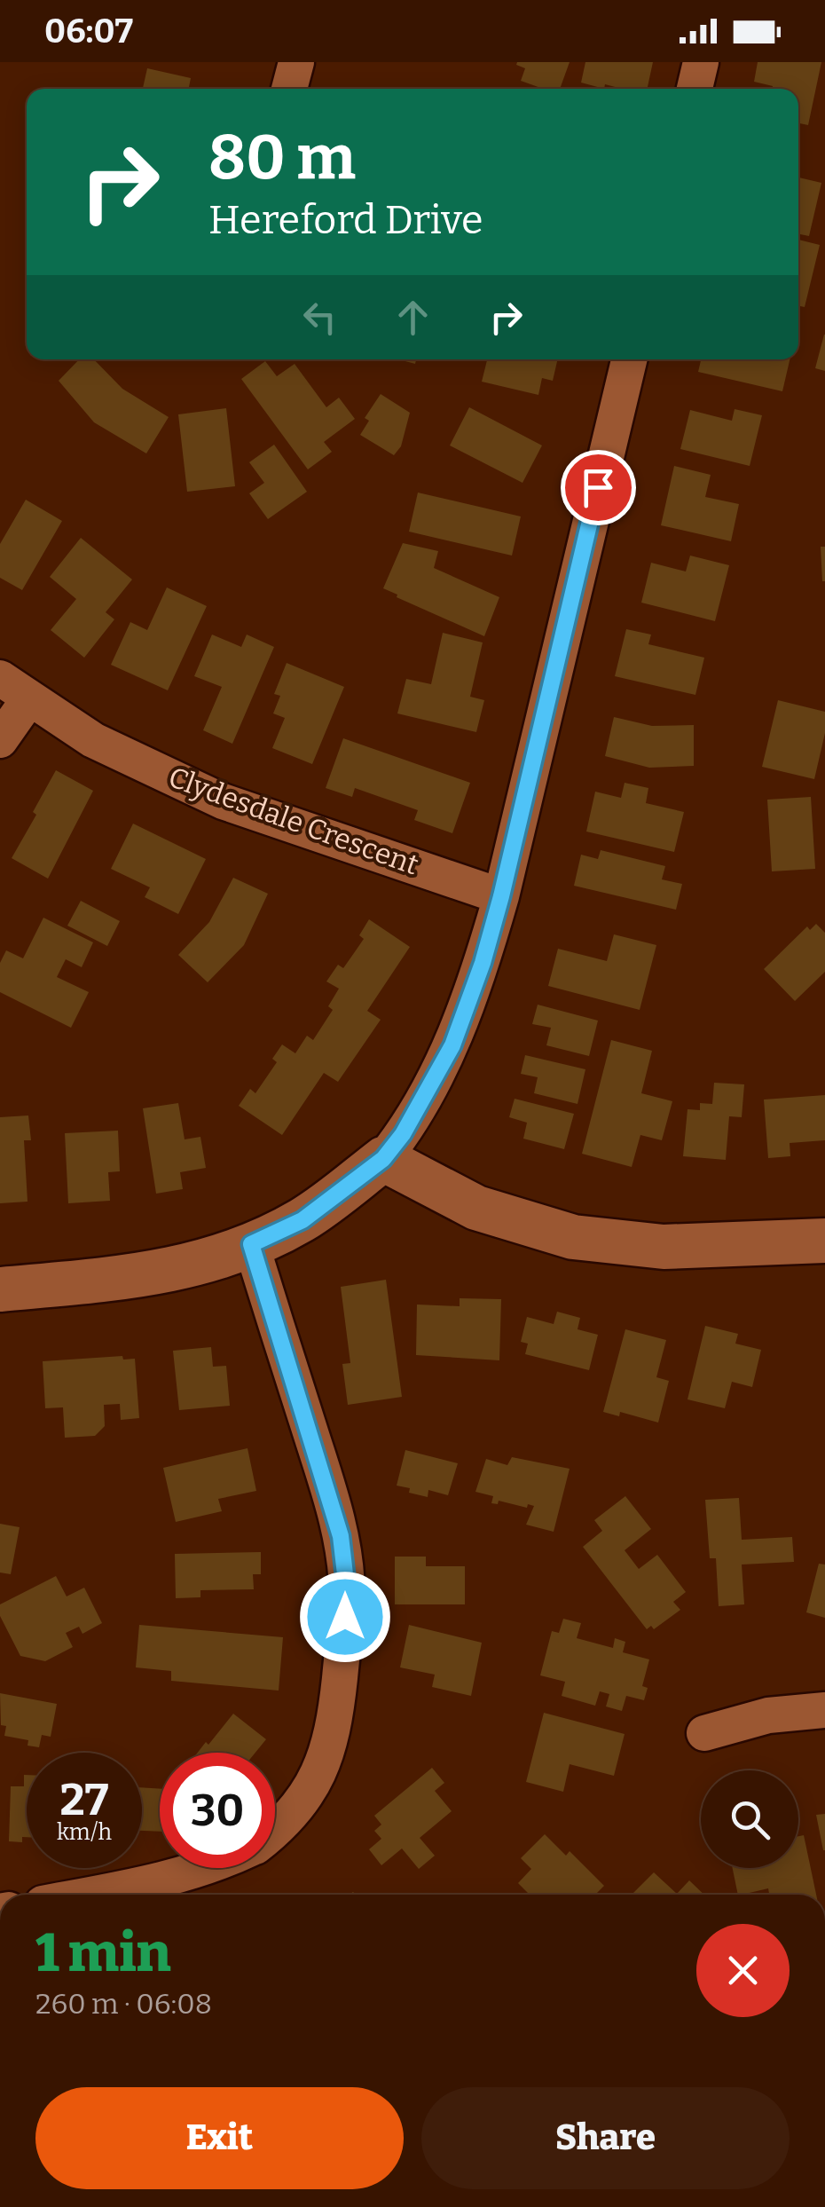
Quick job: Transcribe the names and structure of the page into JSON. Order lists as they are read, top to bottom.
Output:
{
  "streets": {
    "street": ["Clydesdale Crescent"]
  },
  "page": {
    "status": "06:07",
    "turn": ["80 m", "Hereford Drive"],
    "speed": "27 km/h",
    "limit": "30",
    "heading": ["1 min", "260 m · 06:08"],
    "buttons": ["Exit", "Share"]
  }
}
